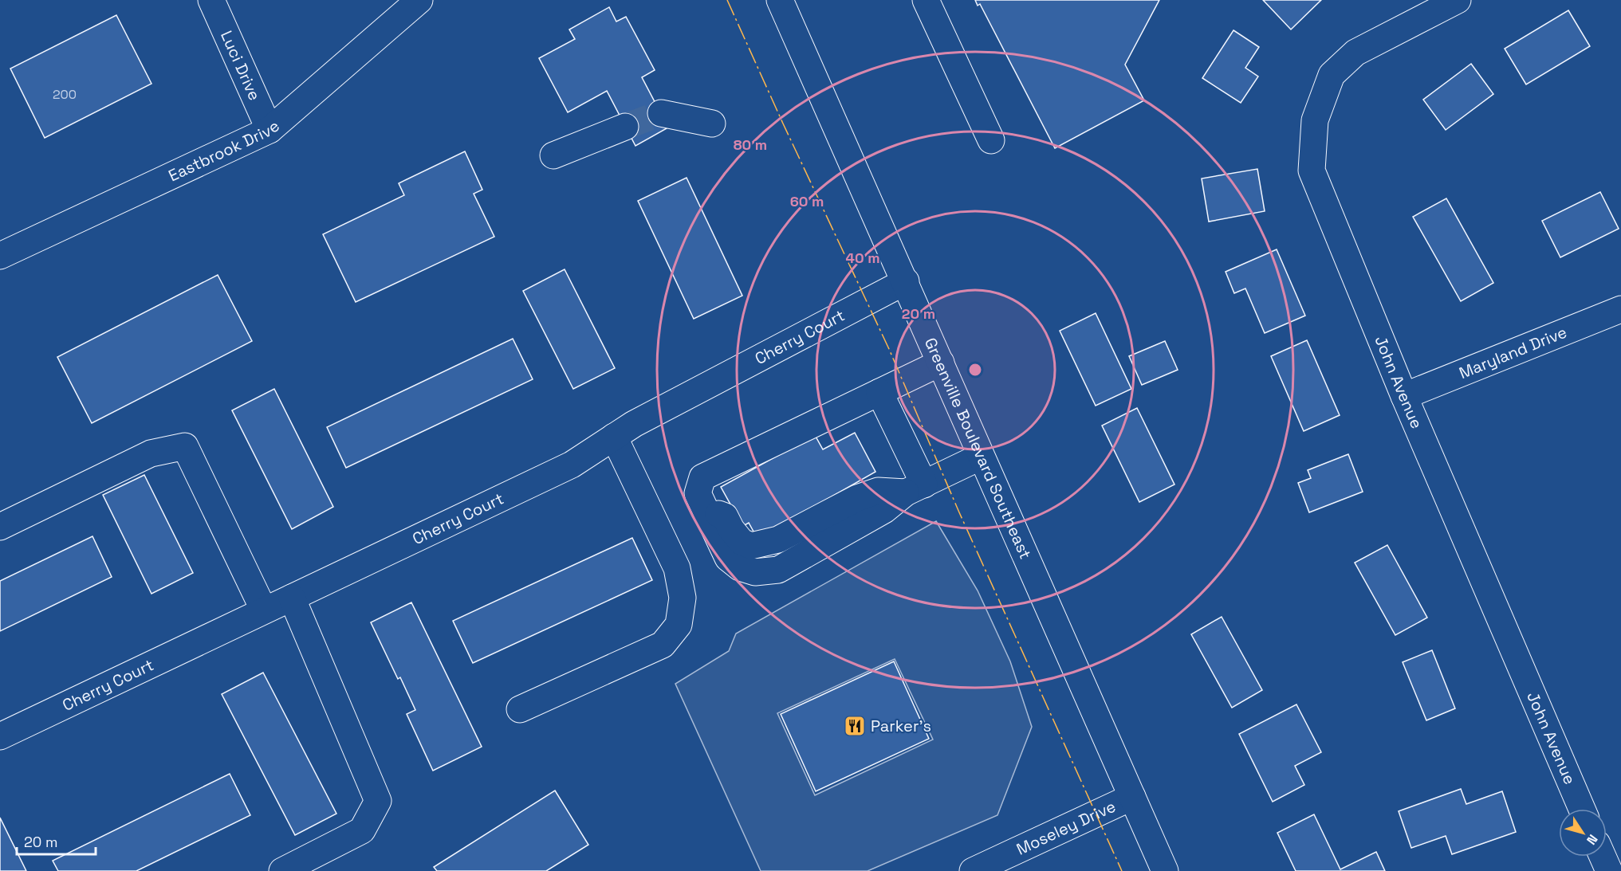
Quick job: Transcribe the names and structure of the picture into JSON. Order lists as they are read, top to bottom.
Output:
{
  "streets": {
    "main road": [
      "Luci Drive",
      "Eastbrook Drive",
      "Cherry Court",
      "Maryland Drive",
      "John Avenue",
      "Greenville Boulevard Southeast",
      "Moseley Drive"
    ]
  },
  "crossings": [
    ["Luci Drive", "Eastbrook Drive"],
    ["Cherry Court", "Greenville Boulevard Southeast"],
    ["Maryland Drive", "John Avenue"],
    ["Greenville Boulevard Southeast", "Moseley Drive"]
  ],
  "places": {
    "restaurant": ["Parker's"]
  },
  "house_numbers": ["200"],
  "scale_bar": "20 m",
  "north": "bottom right",
  "rings": [
    "80 m",
    "60 m",
    "40 m",
    "20 m"
  ]
}
